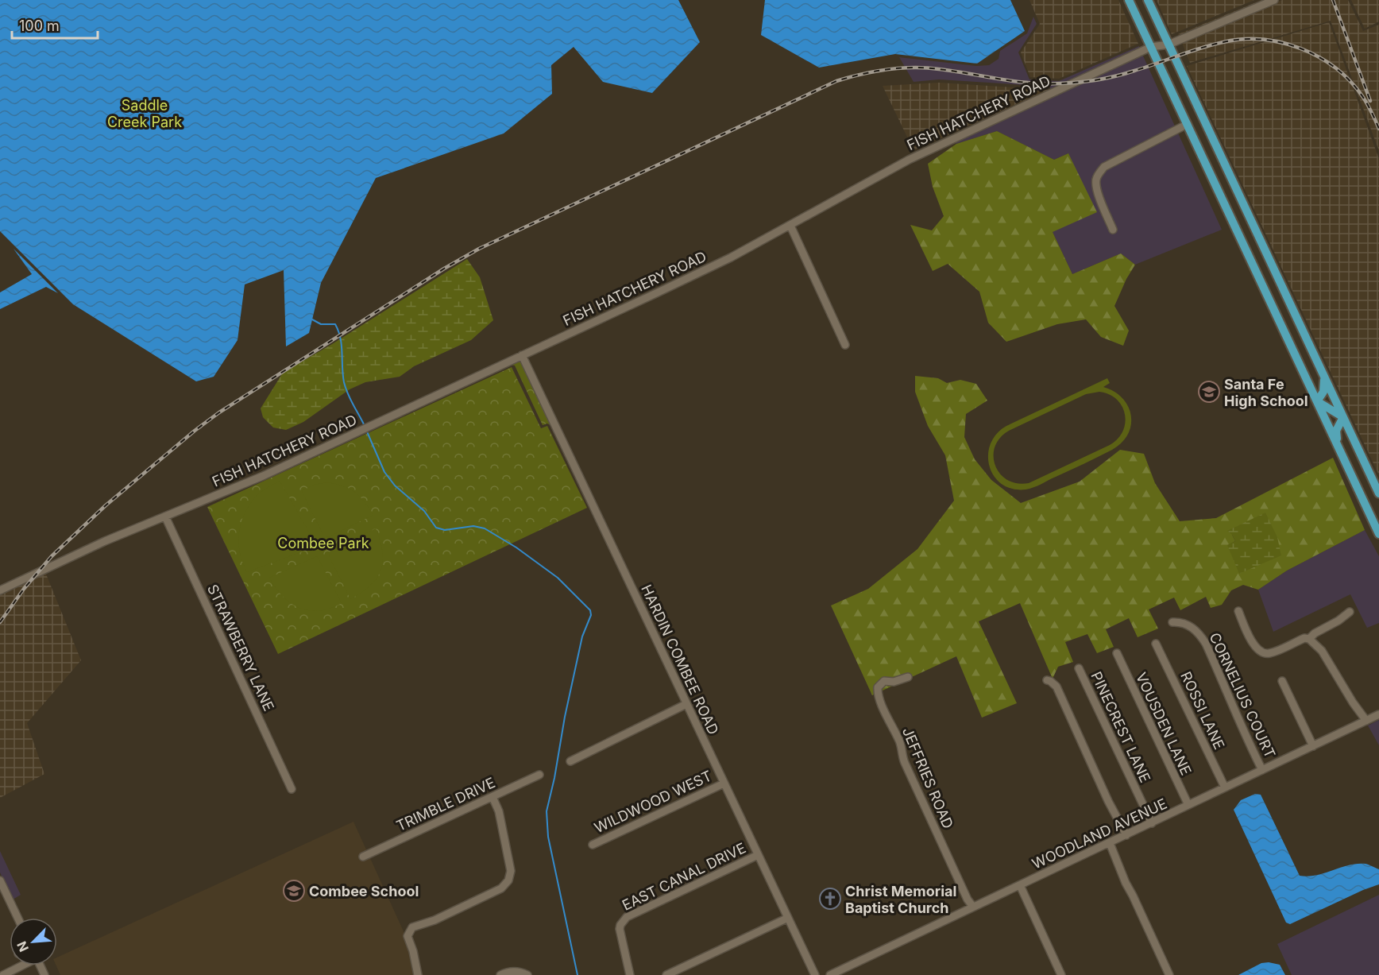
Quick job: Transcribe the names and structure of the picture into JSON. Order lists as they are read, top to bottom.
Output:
{
  "streets": {
    "street": [
      "FISH HATCHERY ROAD",
      "STRAWBERRY LANE",
      "HARDIN COMBEE ROAD",
      "CORNELIUS COURT",
      "ROSSI LANE",
      "VOUSDEN LANE",
      "PINECREST LANE",
      "JEFFRIES ROAD",
      "WILDWOOD WEST",
      "TRIMBLE DRIVE",
      "WOODLAND AVENUE",
      "EAST CANAL DRIVE"
    ]
  },
  "crossings": [
    ["FISH HATCHERY ROAD", "STRAWBERRY LANE"],
    ["FISH HATCHERY ROAD", "HARDIN COMBEE ROAD"],
    ["HARDIN COMBEE ROAD", "WILDWOOD WEST"],
    ["HARDIN COMBEE ROAD", "EAST CANAL DRIVE"],
    ["CORNELIUS COURT", "WOODLAND AVENUE"],
    ["ROSSI LANE", "WOODLAND AVENUE"],
    ["VOUSDEN LANE", "WOODLAND AVENUE"],
    ["PINECREST LANE", "WOODLAND AVENUE"],
    ["JEFFRIES ROAD", "WOODLAND AVENUE"]
  ],
  "parks": ["Saddle Creek Park", "Combee Park"],
  "places": {
    "school or university": ["Santa Fe High School", "Combee School"],
    "church": ["Christ Memorial Baptist Church"]
  },
  "scale_bar": "100 m",
  "north": "bottom left"
}
